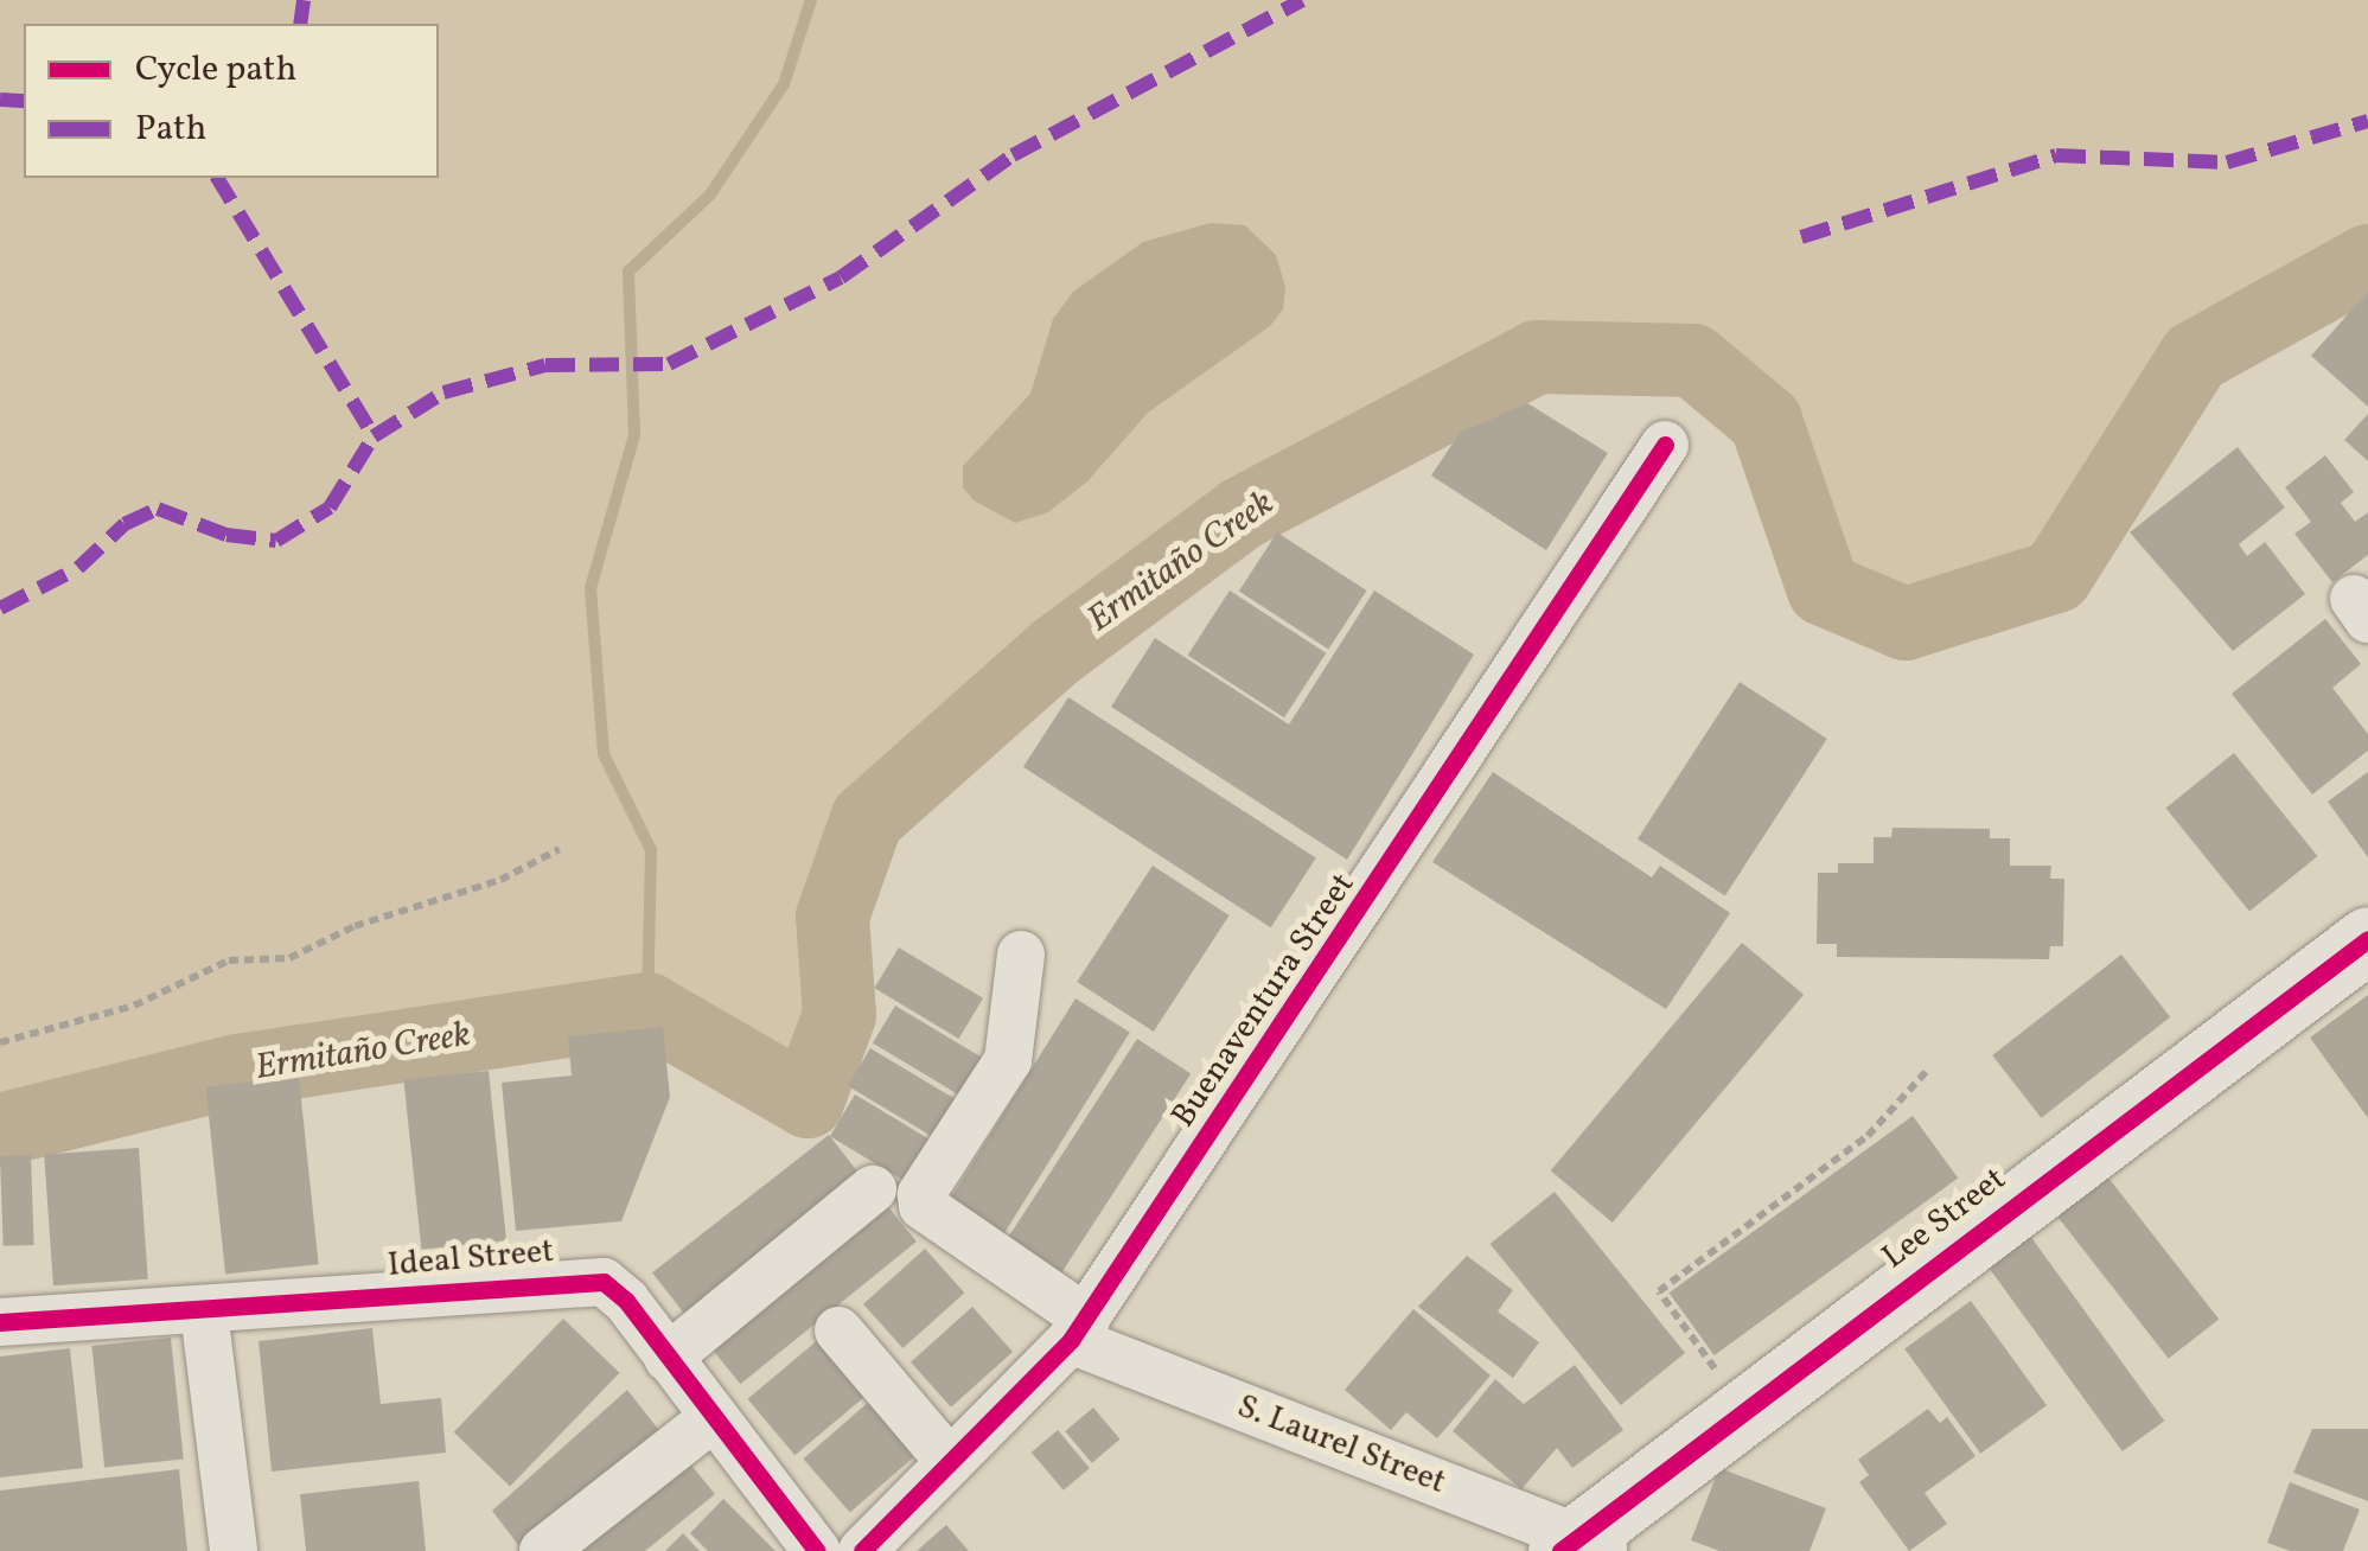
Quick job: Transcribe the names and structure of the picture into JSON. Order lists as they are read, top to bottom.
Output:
{
  "streets": {
    "street": [
      "Buenaventura Street",
      "Lee Street",
      "Ideal Street",
      "S. Laurel Street"
    ]
  },
  "crossings": [
    ["Buenaventura Street", "S. Laurel Street"],
    ["Lee Street", "S. Laurel Street"]
  ],
  "water": ["Ermitaño Creek"],
  "legend": ["Cycle path", "Path"]
}
